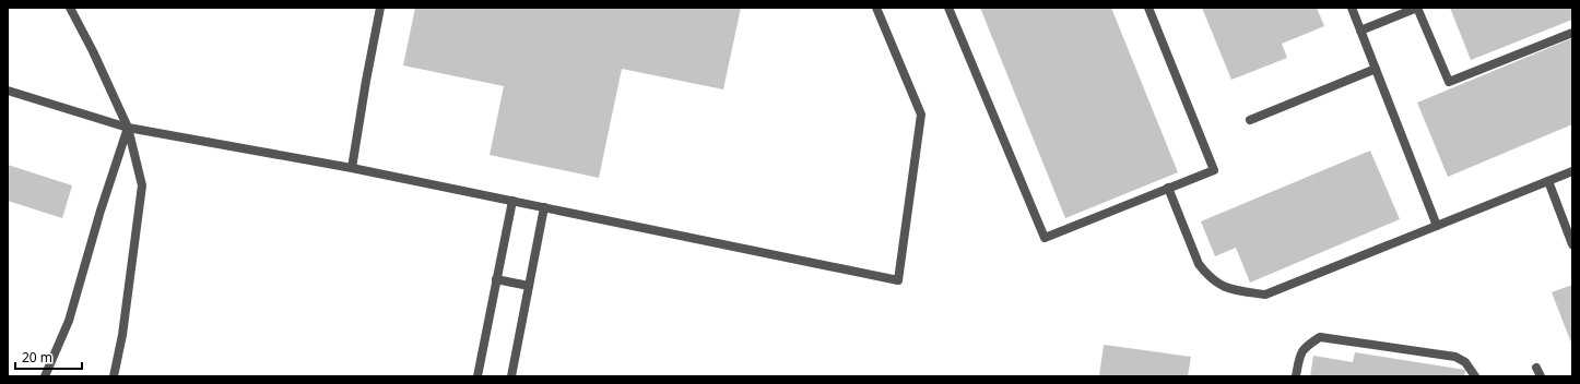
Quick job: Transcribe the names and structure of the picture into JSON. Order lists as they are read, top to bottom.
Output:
{
  "scale_bar": "20 m"
}
